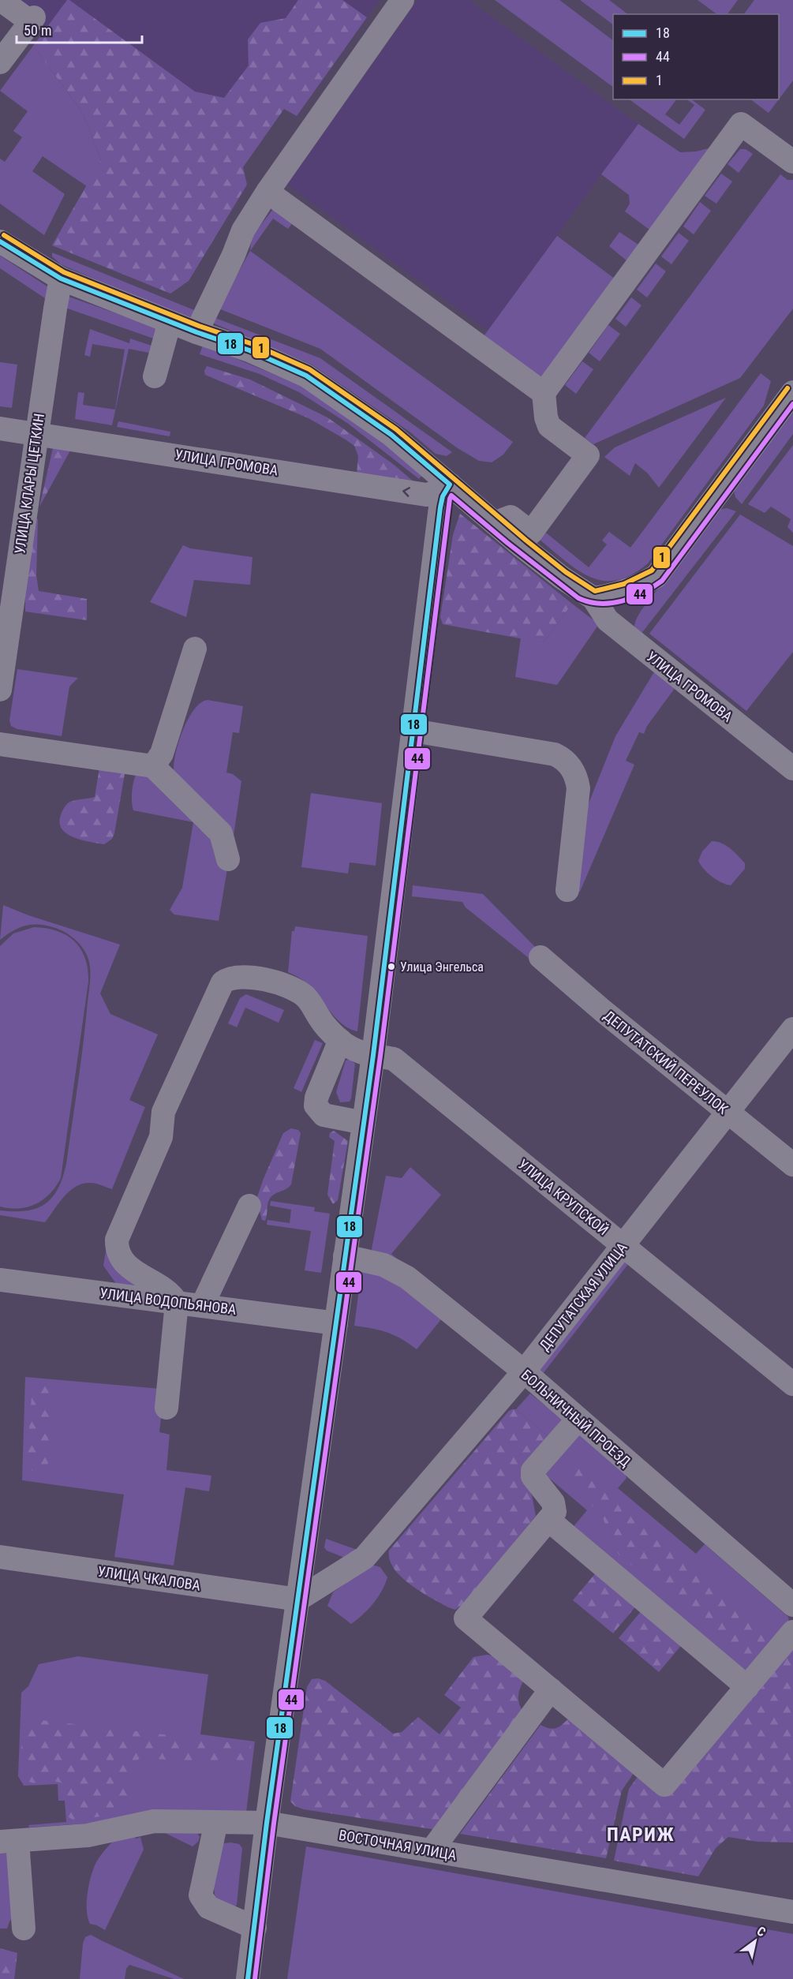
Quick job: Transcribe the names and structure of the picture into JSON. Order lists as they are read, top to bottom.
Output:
{
  "streets": {
    "street": [
      "УЛИЦА ГРОМОВА",
      "УЛИЦА КЛАРЫ ЦЕТКИН",
      "ДЕПУТАТСКИЙ ПЕРЕУЛОК",
      "УЛИЦА КРУПСКОЙ",
      "ДЕПУТАТСКАЯ УЛИЦА",
      "УЛИЦА ВОДОПЬЯНОВА",
      "БОЛЬНИЧНЫЙ ПРОЕЗД",
      "УЛИЦА ЧКАЛОВА",
      "ВОСТОЧНАЯ УЛИЦА"
    ]
  },
  "crossings": [
    ["УЛИЦА ГРОМОВА", "УЛИЦА КЛАРЫ ЦЕТКИН"],
    ["ДЕПУТАТСКИЙ ПЕРЕУЛОК", "ДЕПУТАТСКАЯ УЛИЦА"],
    ["УЛИЦА КРУПСКОЙ", "ДЕПУТАТСКАЯ УЛИЦА"],
    ["УЛИЦА КРУПСКОЙ", "УЛИЦА ВОДОПЬЯНОВА"],
    ["ДЕПУТАТСКАЯ УЛИЦА", "БОЛЬНИЧНЫЙ ПРОЕЗД"],
    ["ДЕПУТАТСКАЯ УЛИЦА", "УЛИЦА ЧКАЛОВА"]
  ],
  "districts": ["ПАРИЖ"],
  "places": ["Улица Энгельса"],
  "lines": ["transit line 1", "transit line 18", "transit line 44"],
  "legend": ["18", "44", "1"],
  "scale_bar": "50 m",
  "north": "top right"
}
